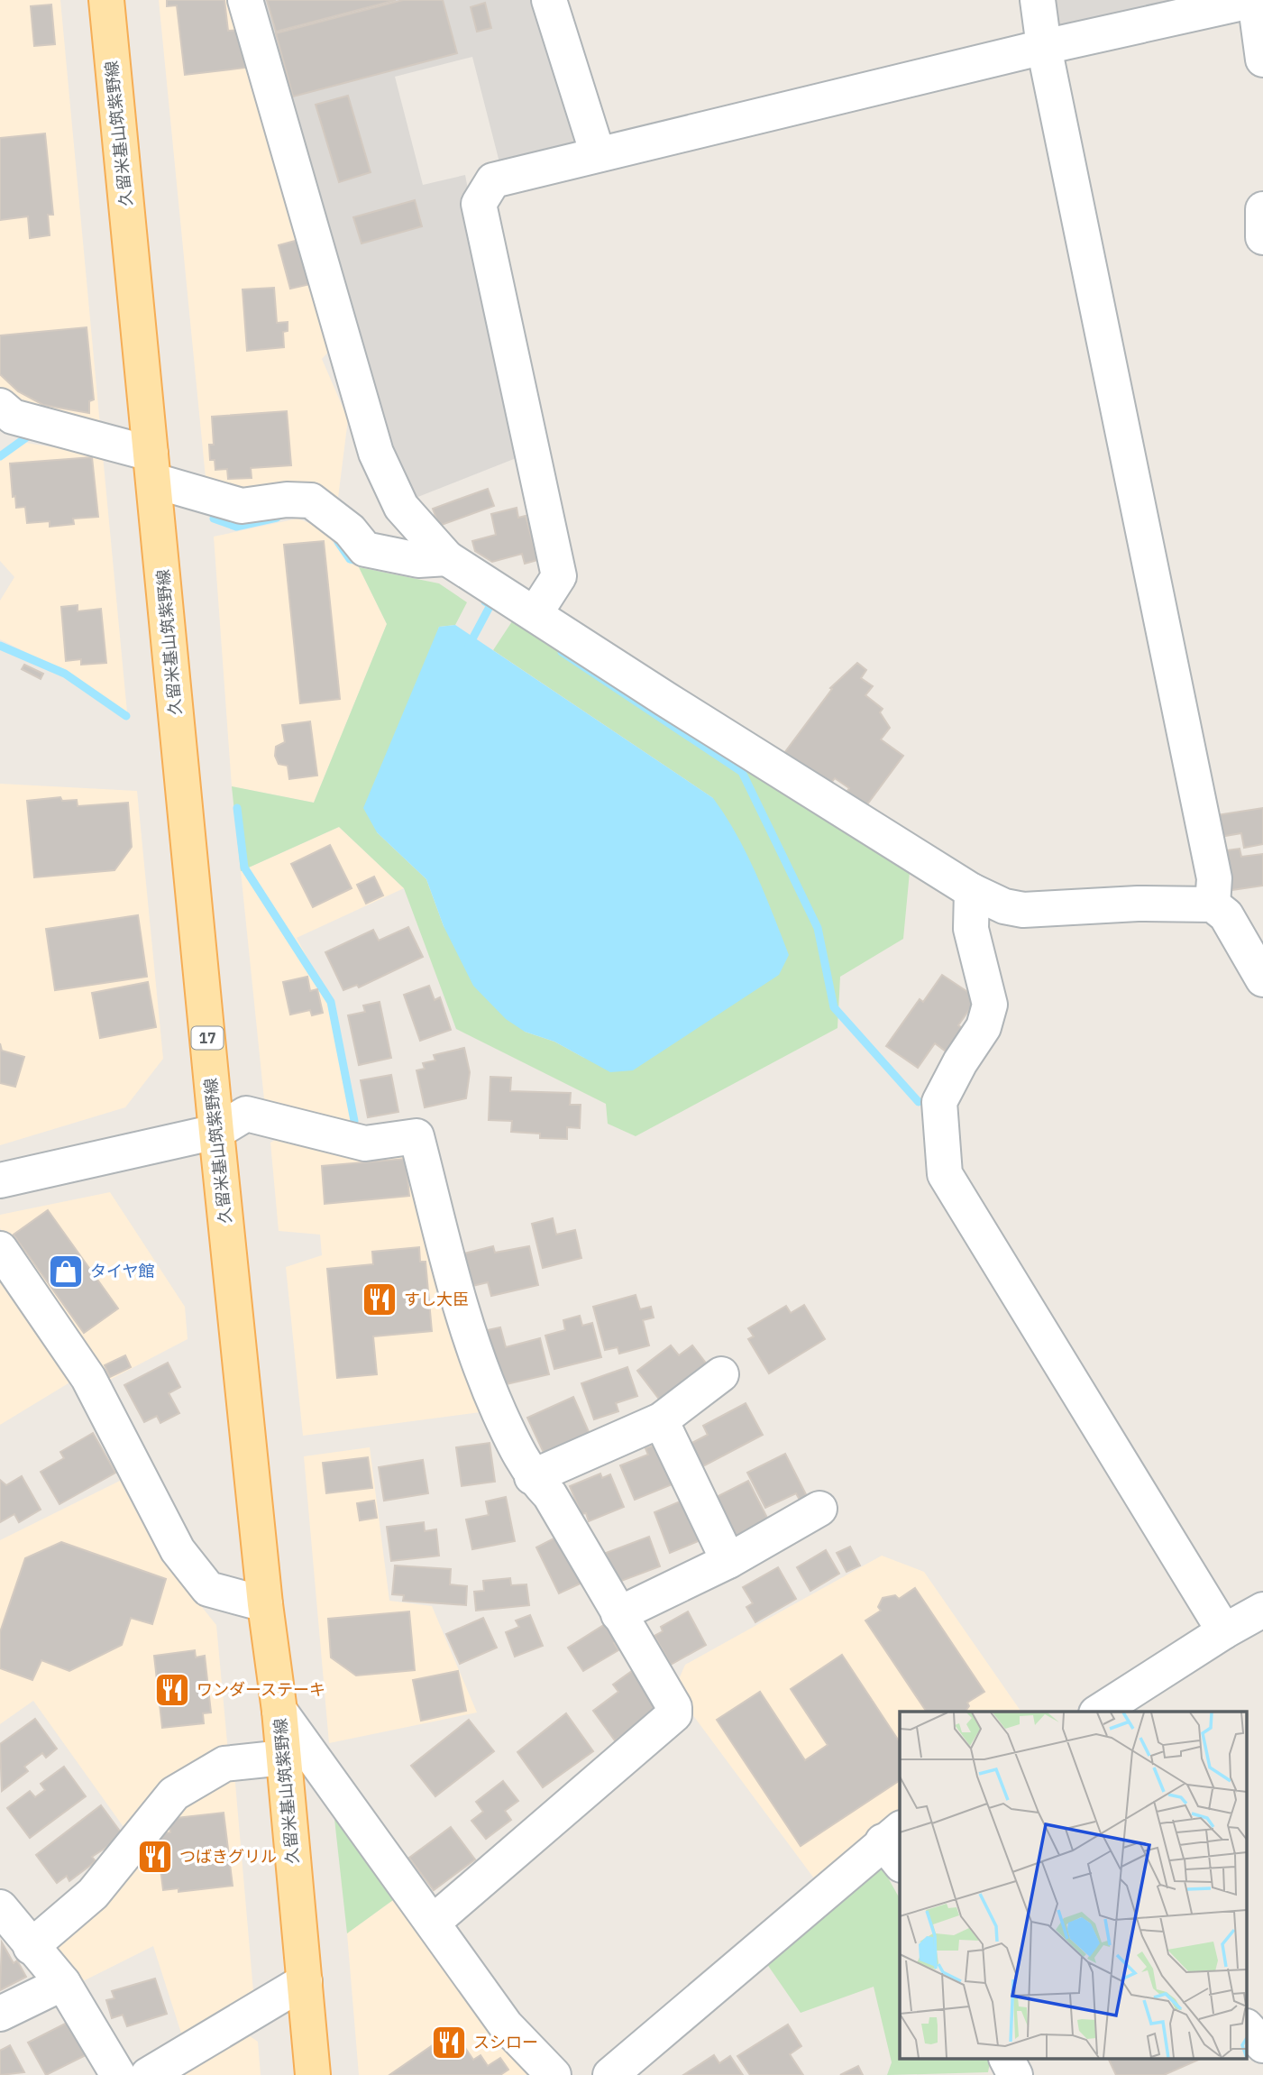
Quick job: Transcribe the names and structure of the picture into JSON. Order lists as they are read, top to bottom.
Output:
{
  "streets": {
    "main road": ["久留米基山筑紫野線", "17"]
  },
  "places": {
    "shop": ["タイヤ館"],
    "restaurant": [
      "すし大臣",
      "ワンダーステーキ",
      "つばきグリル",
      "スシロー"
    ]
  }
}
